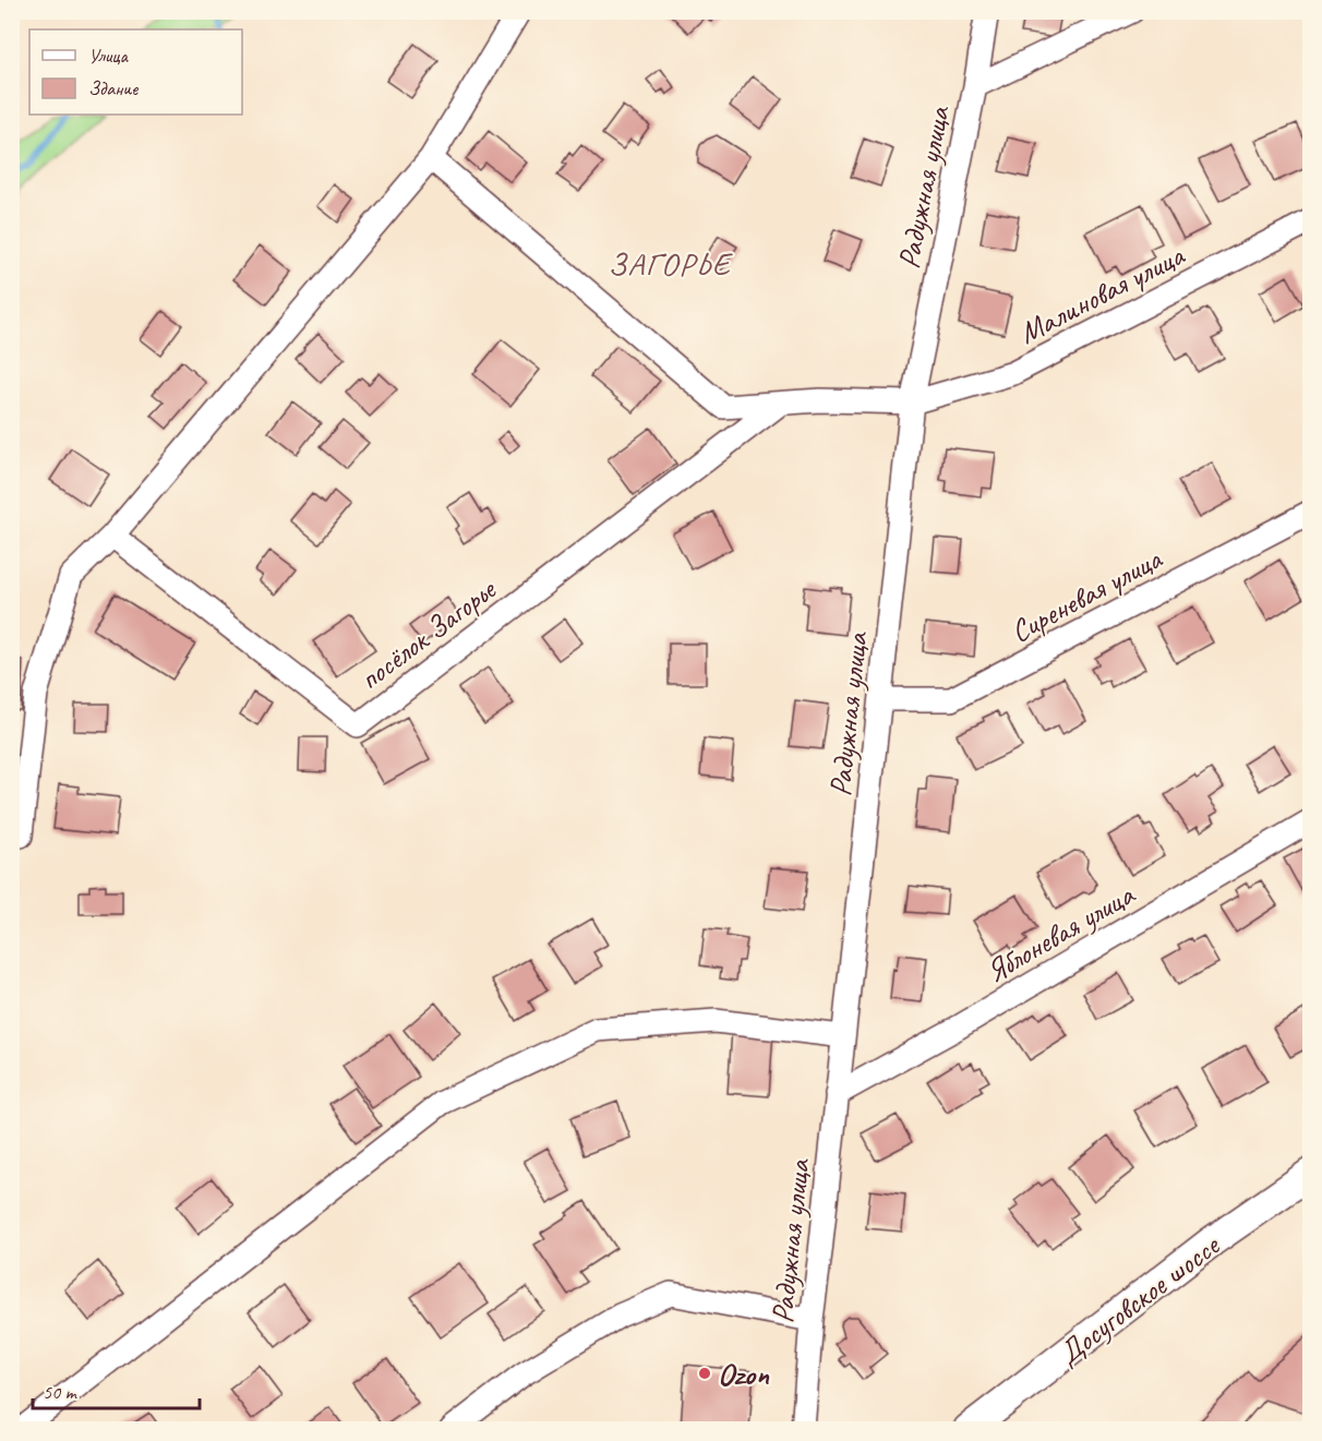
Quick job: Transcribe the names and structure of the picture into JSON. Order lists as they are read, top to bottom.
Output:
{
  "streets": {
    "main road": ["Досуговское шоссе"],
    "street": [
      "Радужная улица",
      "Малиновая улица",
      "Сиреневая улица",
      "посёлок Загорье",
      "Яблоневая улица"
    ]
  },
  "crossings": [
    ["Радужная улица", "Малиновая улица"],
    ["Радужная улица", "Сиреневая улица"],
    ["Радужная улица", "Яблоневая улица"]
  ],
  "districts": ["ЗАГОРЬЕ"],
  "places": ["Ozon"],
  "legend": ["Улица", "Здание"],
  "scale_bar": "50 m"
}
